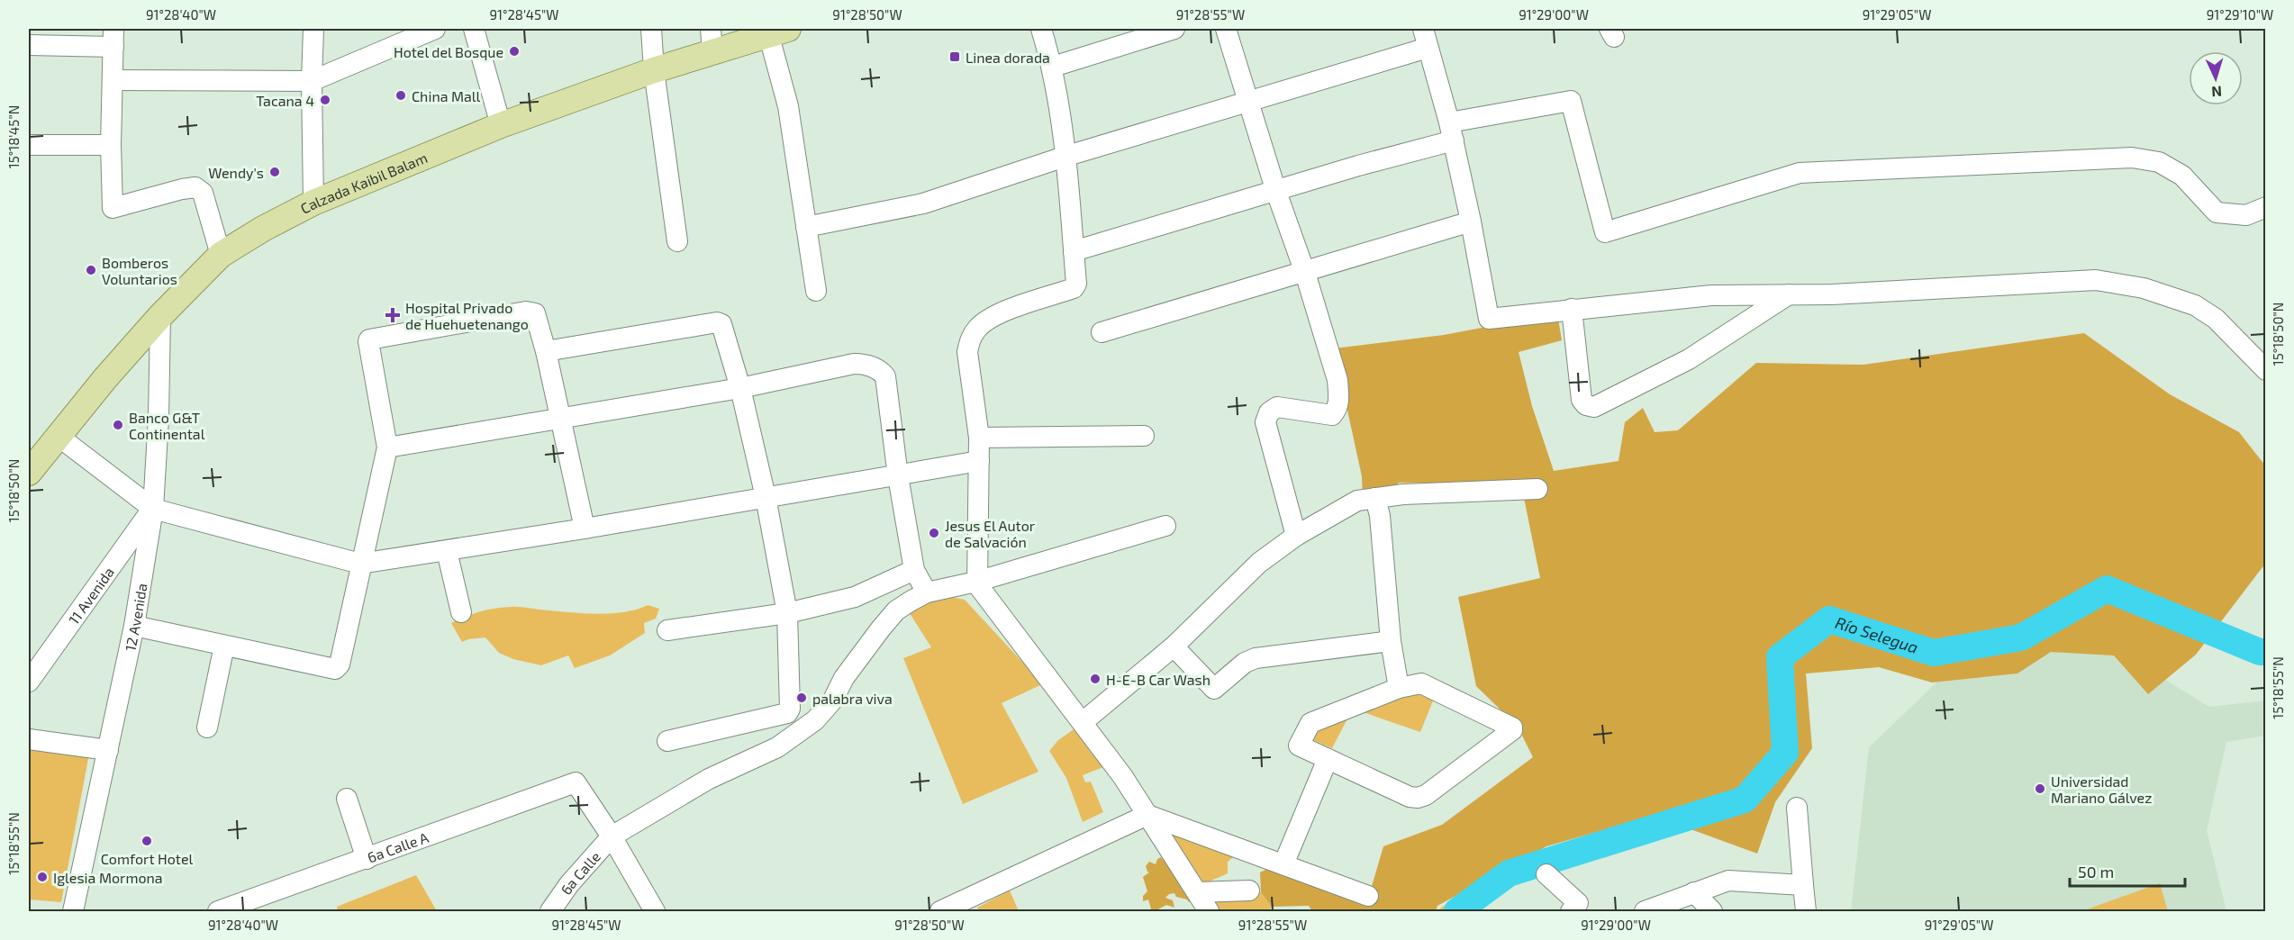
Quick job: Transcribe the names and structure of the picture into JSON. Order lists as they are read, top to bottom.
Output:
{
  "streets": {
    "main road": ["Calzada Kaibil Balam"],
    "street": [
      "11 Avenida",
      "12 Avenida",
      "6a Calle A",
      "6a Calle"
    ]
  },
  "crossings": [
    ["Calzada Kaibil Balam", "12 Avenida"],
    ["11 Avenida", "12 Avenida"],
    ["6a Calle A", "6a Calle"]
  ],
  "water": ["Río Selegua"],
  "places": {
    "other": [
      "Hotel del Bosque",
      "China Mall",
      "Tacana 4",
      "Wendy's",
      "Bomberos Voluntarios",
      "Banco G&T Continental",
      "Jesus El Autor de Salvación",
      "H-E-B Car Wash",
      "palabra viva",
      "Universidad Mariano Gálvez",
      "Comfort Hotel",
      "Iglesia Mormona"
    ],
    "transit": ["Linea dorada"],
    "health": ["Hospital Privado de Huehuetenango"]
  },
  "scale_bar": "50 m",
  "north": "bottom",
  "coordinates": [
    "91°28'40\"W",
    "91°28'45\"W",
    "91°28'50\"W",
    "91°28'55\"W",
    "91°29'00\"W",
    "91°29'05\"W",
    "91°29'10\"W",
    "15°18'45\"N",
    "15°18'50\"N",
    "15°18'55\"N"
  ]
}
